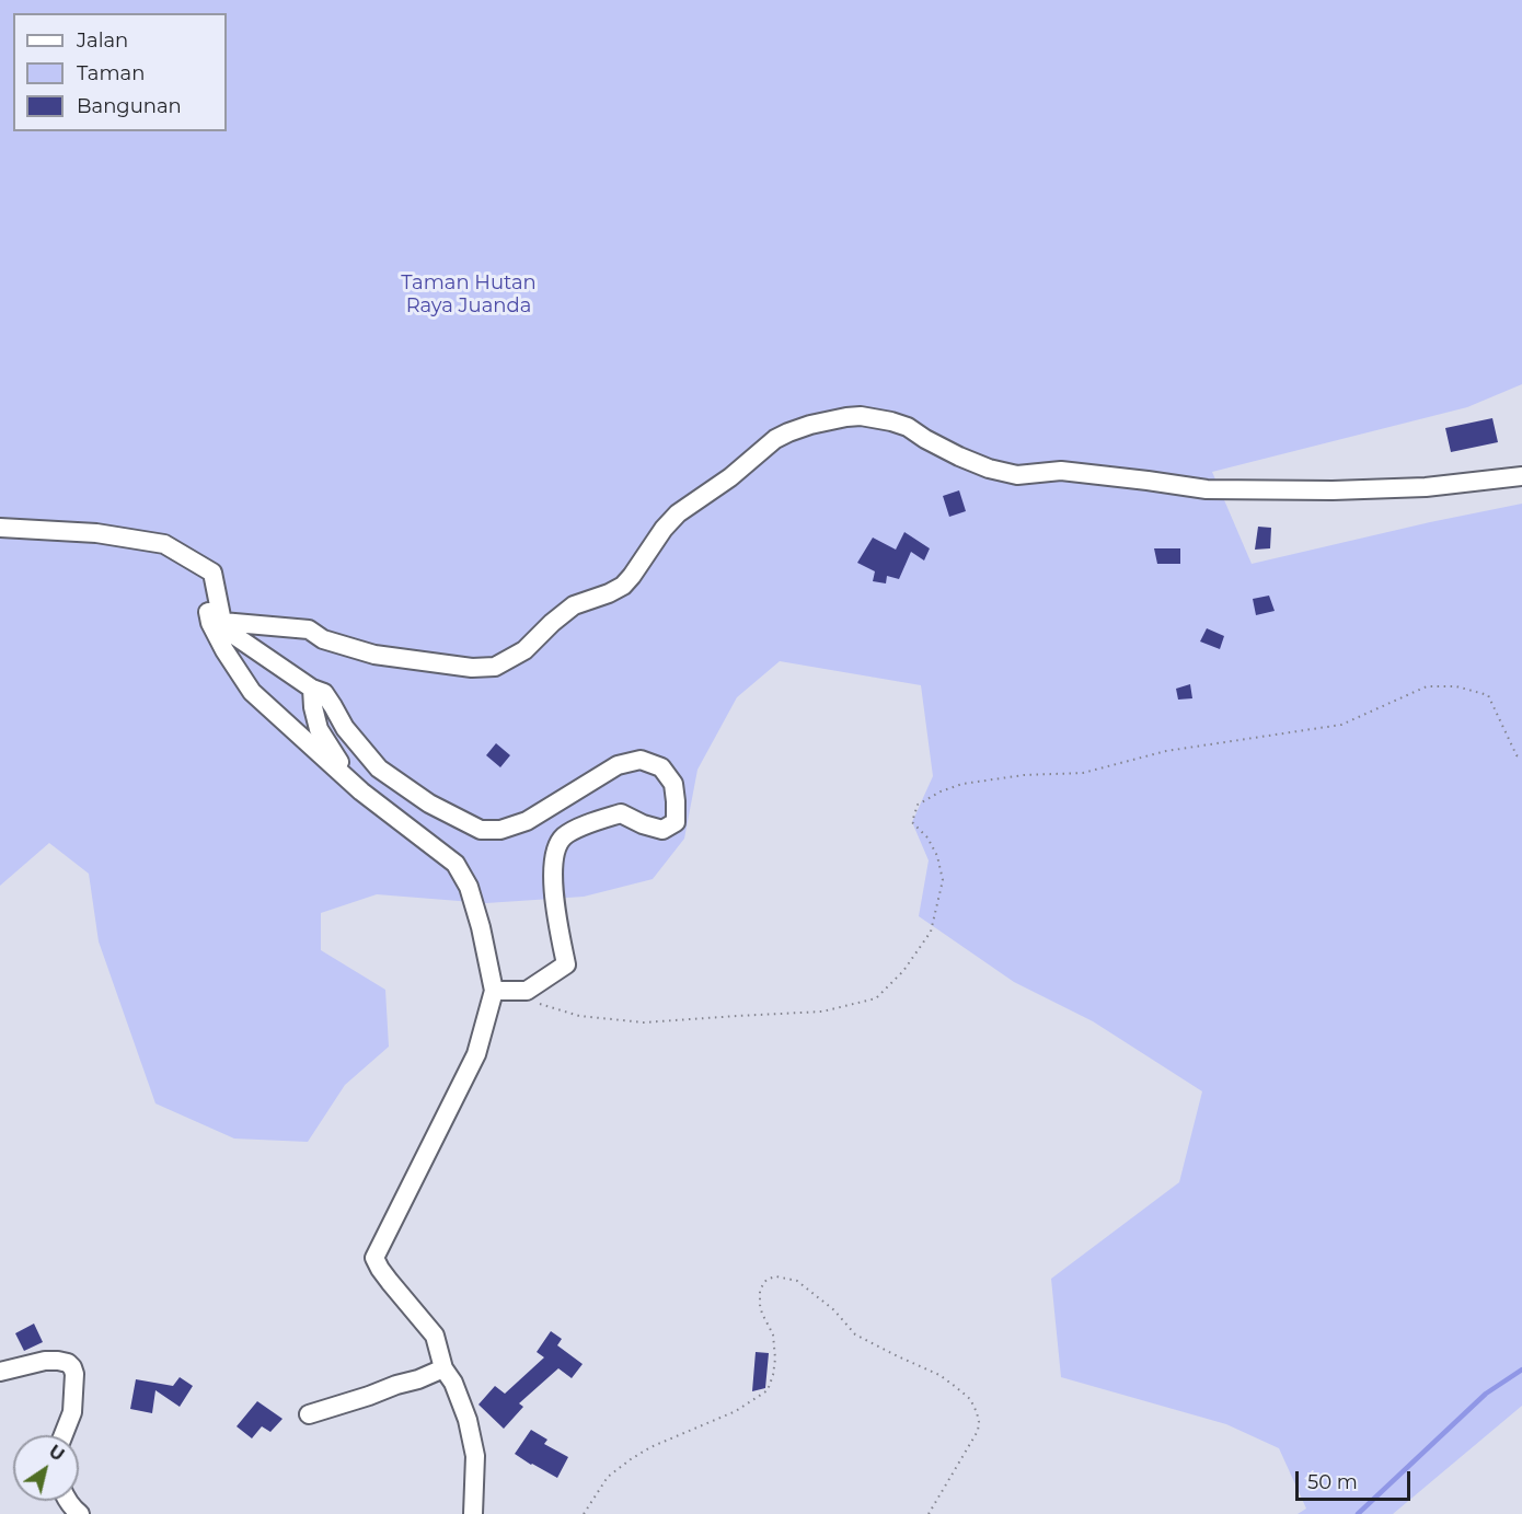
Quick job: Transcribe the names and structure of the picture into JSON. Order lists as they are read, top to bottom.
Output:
{
  "parks": ["Taman Hutan Raya Juanda"],
  "legend": ["Jalan", "Taman", "Bangunan"],
  "scale_bar": "50 m",
  "north": "top right"
}
